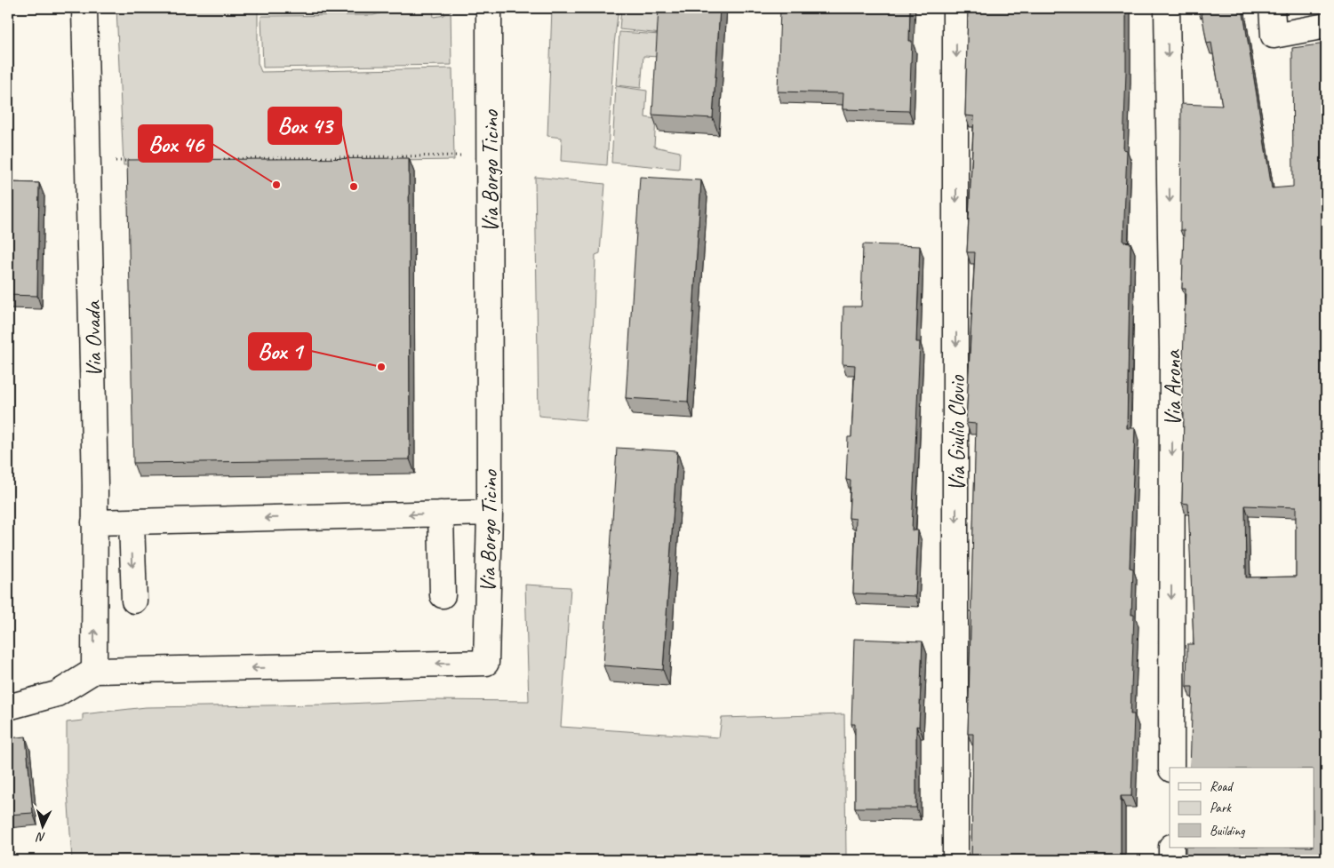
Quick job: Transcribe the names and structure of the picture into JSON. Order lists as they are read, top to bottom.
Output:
{
  "streets": {
    "street": [
      "Via Borgo Ticino",
      "Via Ovada",
      "Via Arona",
      "Via Giulio Clovio"
    ]
  },
  "crossings": [
    ["Via Borgo Ticino", "Via Ovada"]
  ],
  "one_way": ["Via Arona", "Via Giulio Clovio"],
  "places": ["Box 46", "Box 43", "Box 1"],
  "legend": ["Road", "Park", "Building"],
  "north": "bottom"
}
